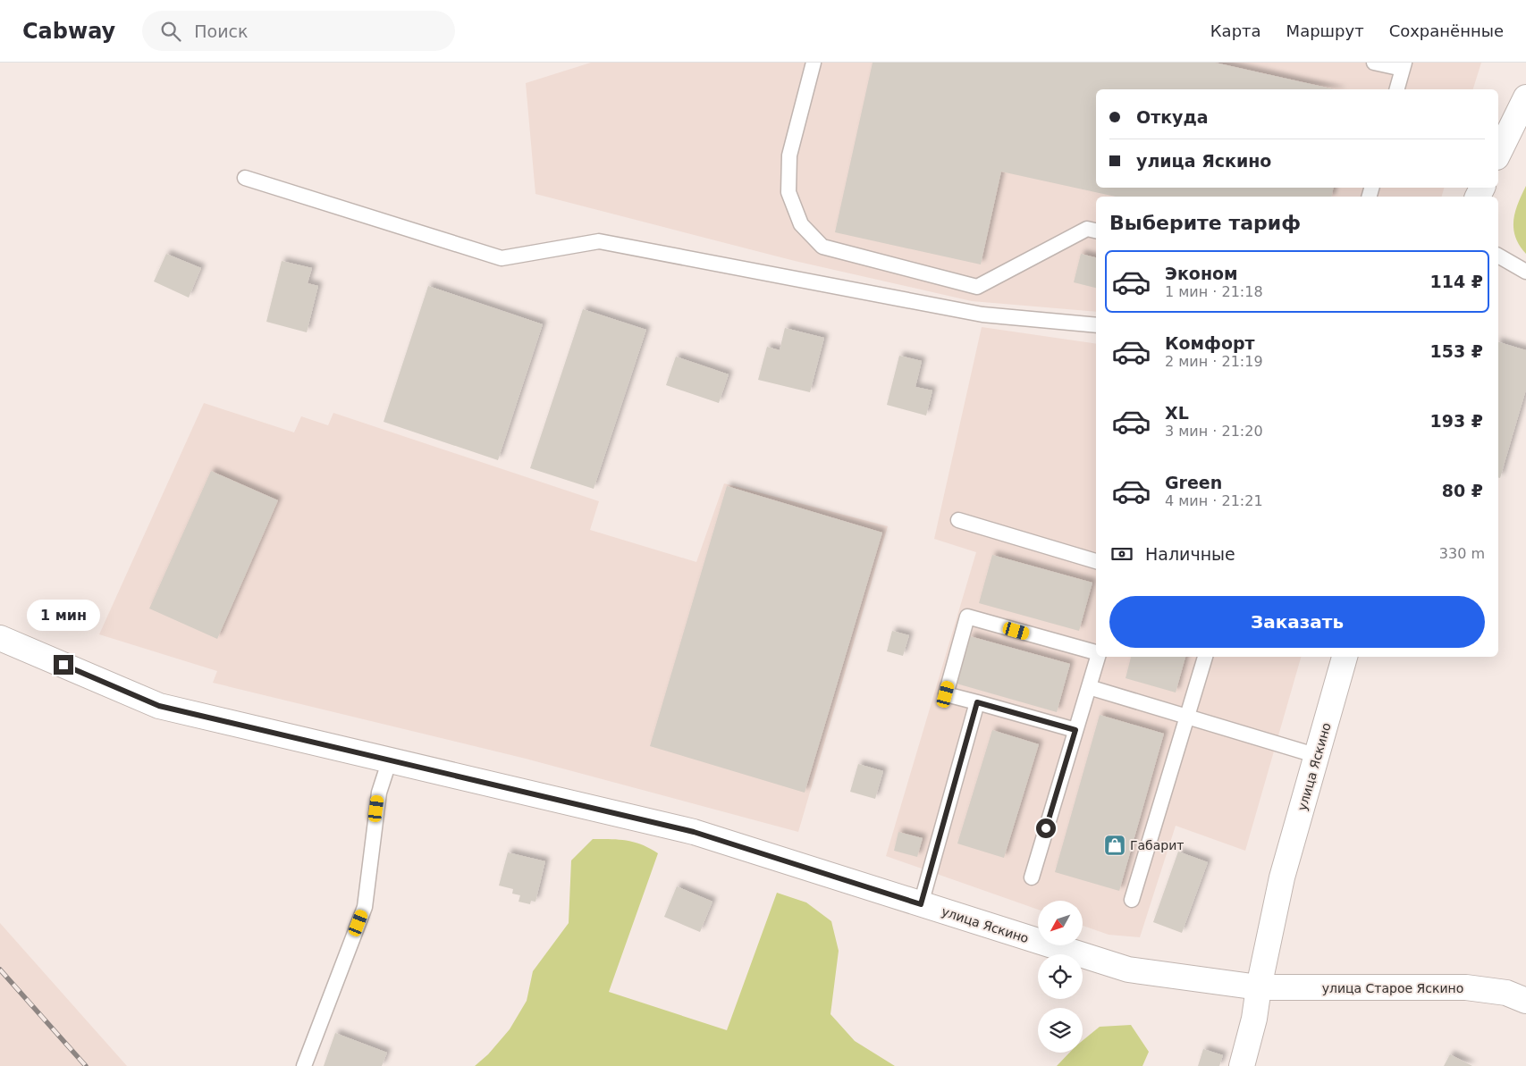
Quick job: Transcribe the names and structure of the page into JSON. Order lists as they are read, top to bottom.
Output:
{
  "streets": {
    "street": ["улица Яскино", "улица Старое Яскино"]
  },
  "crossings": [
    ["улица Яскино", "улица Старое Яскино"]
  ],
  "places": {
    "shop": ["Габарит"]
  },
  "north": "bottom left",
  "page": {
    "header": "Cabway",
    "search": "Поиск",
    "nav": ["Карта", "Маршрут", "Сохранённые"],
    "banner": ["Откуда", "улица Яскино"],
    "heading": "Выберите тариф",
    "list": [
      {
        "name": "Эконом",
        "note": "1 мин · 21:18",
        "value": "114 ₽"
      },
      {
        "name": "Комфорт",
        "note": "2 мин · 21:19",
        "value": "153 ₽"
      },
      {
        "name": "XL",
        "note": "3 мин · 21:20",
        "value": "193 ₽"
      },
      {
        "name": "Green",
        "note": "4 мин · 21:21",
        "value": "80 ₽"
      }
    ],
    "pay": ["Наличные", "330 m"],
    "buttons": "Заказать",
    "bubble": "1 мин"
  }
}
